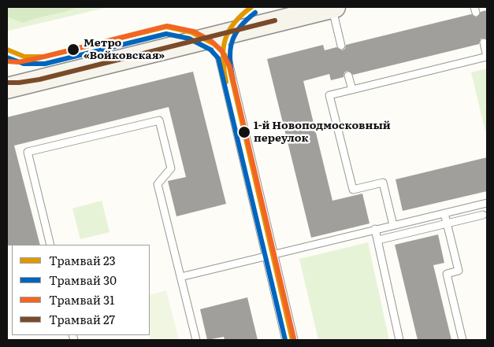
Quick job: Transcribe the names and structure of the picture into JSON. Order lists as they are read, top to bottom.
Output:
{
  "places": ["Метро «Войковская»", "1-й Новоподмосковный переулок"],
  "lines": [
    "tram line 23",
    "tram line 30",
    "tram line 27",
    "tram line 31"
  ],
  "legend": [
    "Трамвай 23",
    "Трамвай 30",
    "Трамвай 31",
    "Трамвай 27"
  ]
}
